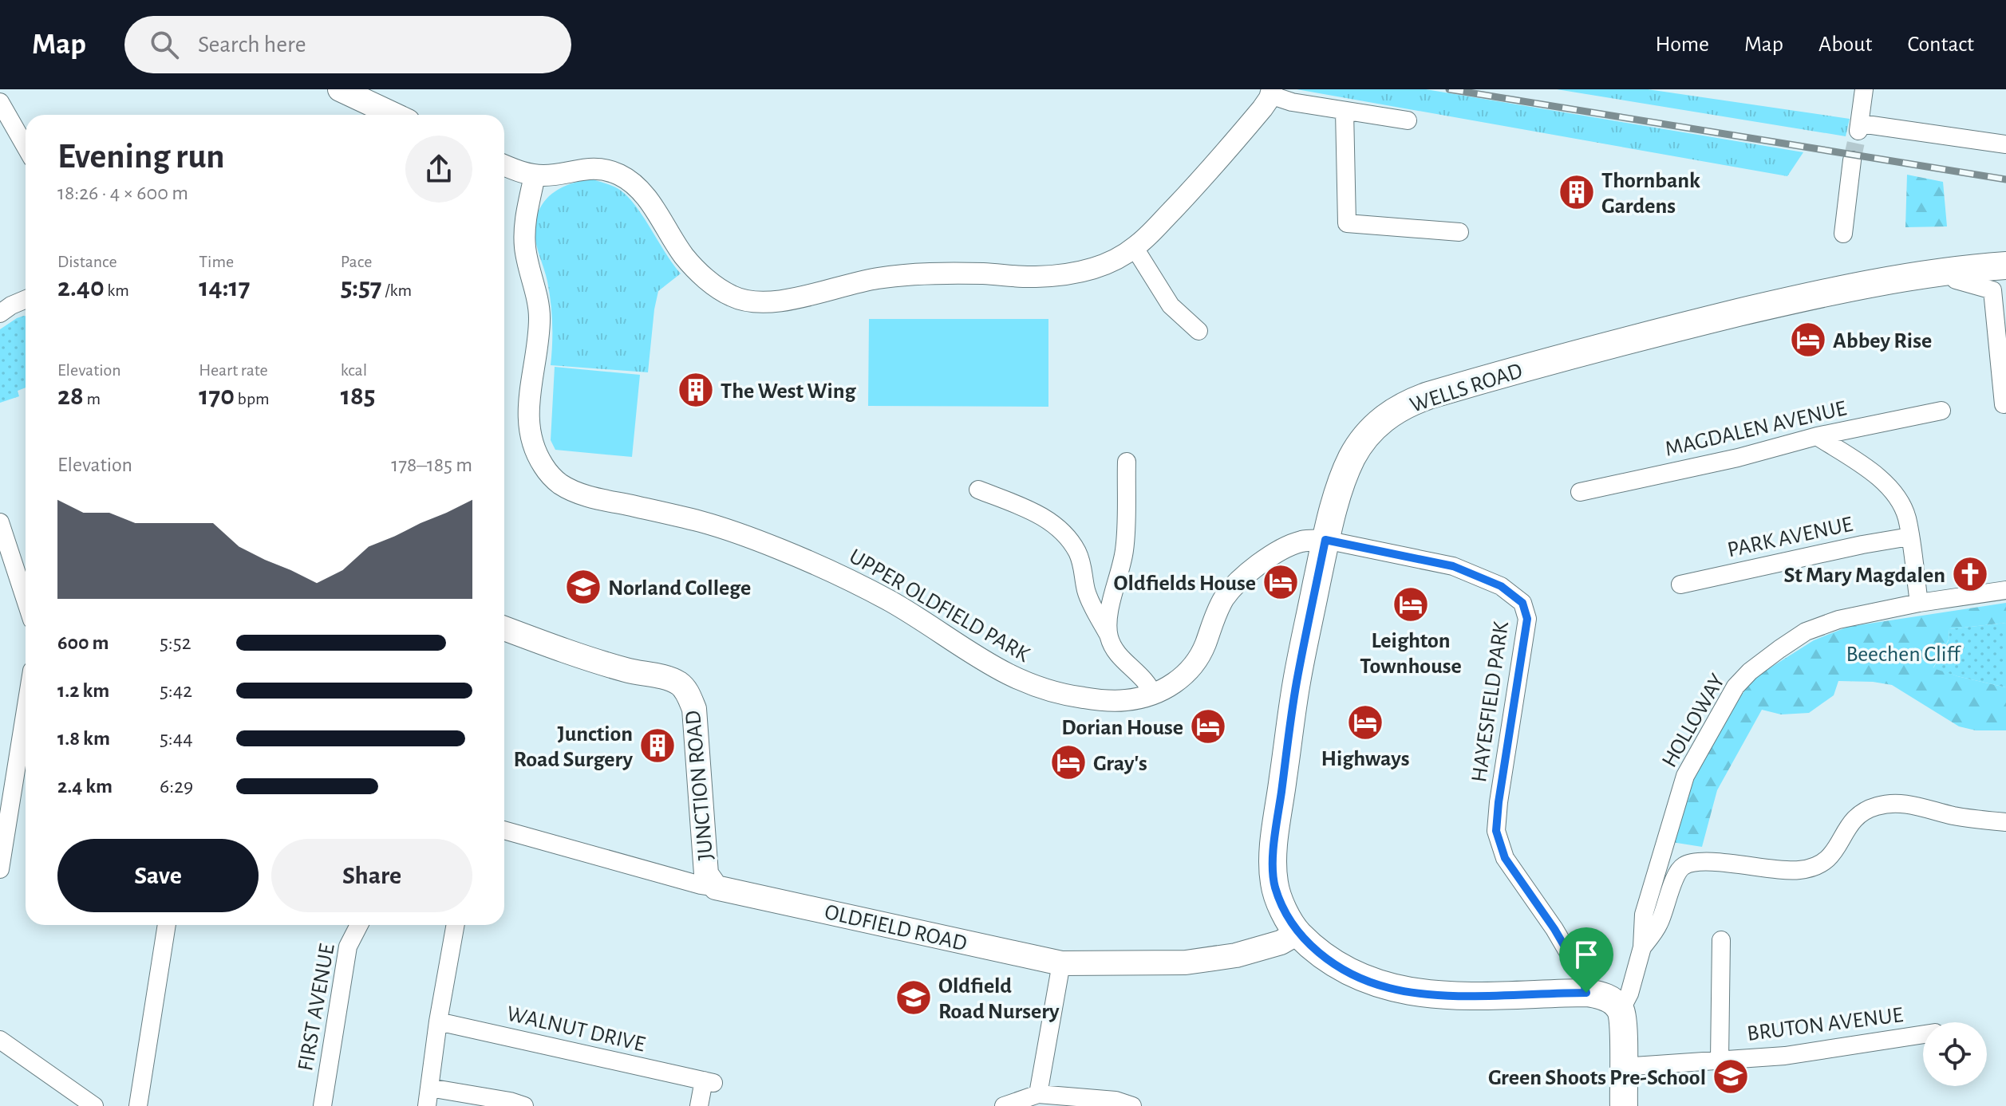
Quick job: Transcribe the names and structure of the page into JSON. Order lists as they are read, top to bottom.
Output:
{
  "streets": {
    "main road": ["WELLS ROAD", "JUNCTION ROAD", "OLDFIELD ROAD"],
    "street": [
      "MAGDALEN AVENUE",
      "PARK AVENUE",
      "UPPER OLDFIELD PARK",
      "HAYESFIELD PARK",
      "HOLLOWAY",
      "FIRST AVENUE",
      "BRUTON AVENUE",
      "WALNUT DRIVE"
    ]
  },
  "crossings": [
    ["WELLS ROAD", "UPPER OLDFIELD PARK"],
    ["WELLS ROAD", "HAYESFIELD PARK"],
    ["WELLS ROAD", "OLDFIELD ROAD"],
    ["UPPER OLDFIELD PARK", "HAYESFIELD PARK"],
    ["JUNCTION ROAD", "OLDFIELD ROAD"]
  ],
  "parks": ["Beechen Cliff"],
  "places": {
    "building": ["Thornbank Gardens", "The West Wing", "Junction Road Surgery"],
    "hotel": [
      "Abbey Rise",
      "Oldfields House",
      "Leighton Townhouse",
      "Highways",
      "Dorian House",
      "Gray's"
    ],
    "church": ["St Mary Magdalen"],
    "school or university": ["Norland College", "Oldfield Road Nursery", "Green Shoots Pre-School"]
  },
  "page": {
    "header": "Map",
    "search": "Search here",
    "nav": [
      "Home",
      "Map",
      "About",
      "Contact"
    ],
    "heading": ["Evening run", "18:26 · 4 × 600 m"],
    "stats": [
      ["Distance", "2.40 km"],
      ["Time", "14:17"],
      ["Pace", "5:57 /km"],
      ["Elevation", "28 m"],
      ["Heart rate", "170 bpm"],
      ["kcal", "185"]
    ],
    "chart": ["Elevation", "178–185 m"],
    "list": [
      {
        "name": "600 m",
        "note": "5:52"
      },
      {
        "name": "1.2 km",
        "note": "5:42"
      },
      {
        "name": "1.8 km",
        "note": "5:44"
      },
      {
        "name": "2.4 km",
        "note": "6:29"
      }
    ],
    "buttons": ["Save", "Share"]
  }
}
